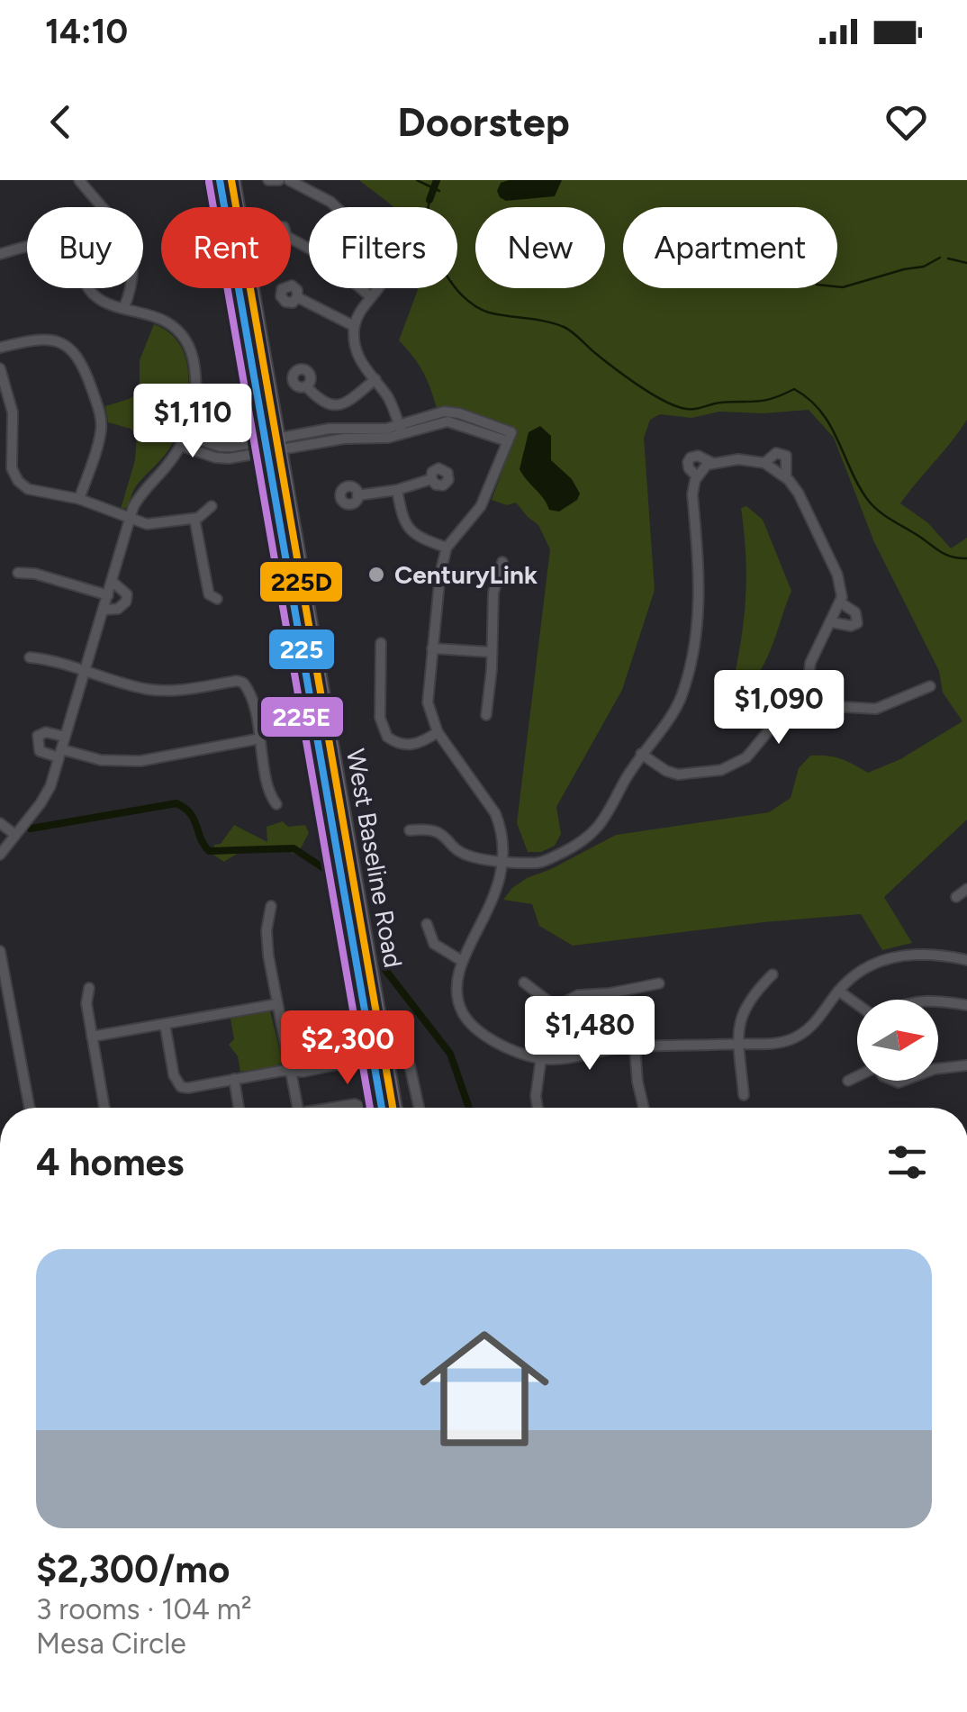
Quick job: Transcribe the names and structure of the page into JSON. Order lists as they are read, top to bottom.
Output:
{
  "streets": {
    "main road": ["West Baseline Road"]
  },
  "places": ["CenturyLink"],
  "lines": ["transit line 225", "transit line 225D", "transit line 225E"],
  "north": "right",
  "page": {
    "status": "14:10",
    "header": "Doorstep",
    "chip": [
      "Buy",
      "Rent",
      "Filters",
      "New",
      "Apartment"
    ],
    "price": [
      "$1,110",
      "$1,090",
      "$1,480",
      "$2,300"
    ],
    "heading": "4 homes",
    "list": [
      {
        "name": "$2,300/mo",
        "note": "3 rooms · 104 m² · Mesa Circle"
      }
    ]
  }
}
